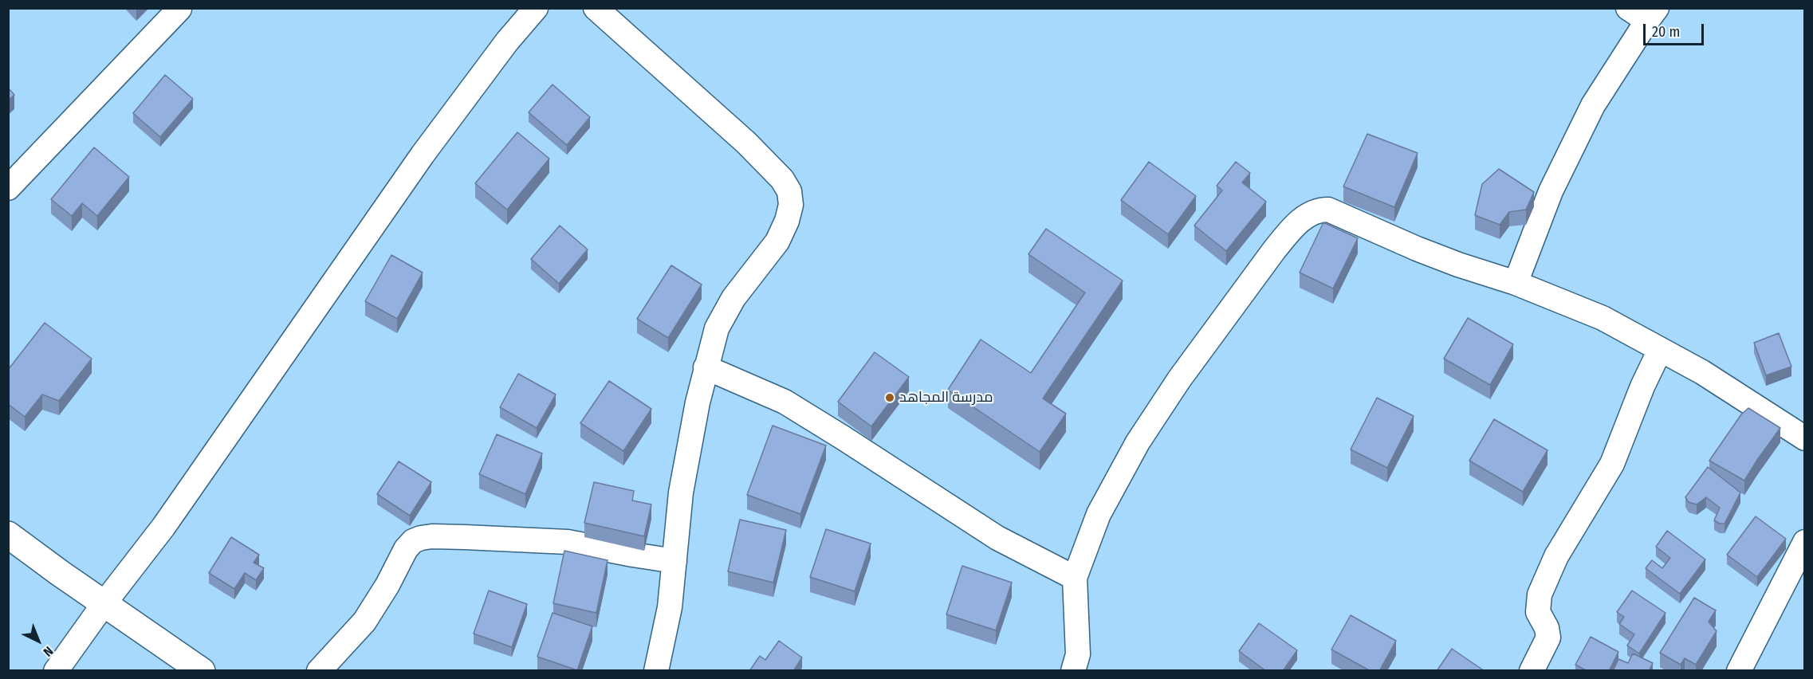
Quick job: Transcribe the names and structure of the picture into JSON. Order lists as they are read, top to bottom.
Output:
{
  "places": ["مدرسة المجاهد"],
  "scale_bar": "20 m",
  "north": "bottom right"
}
